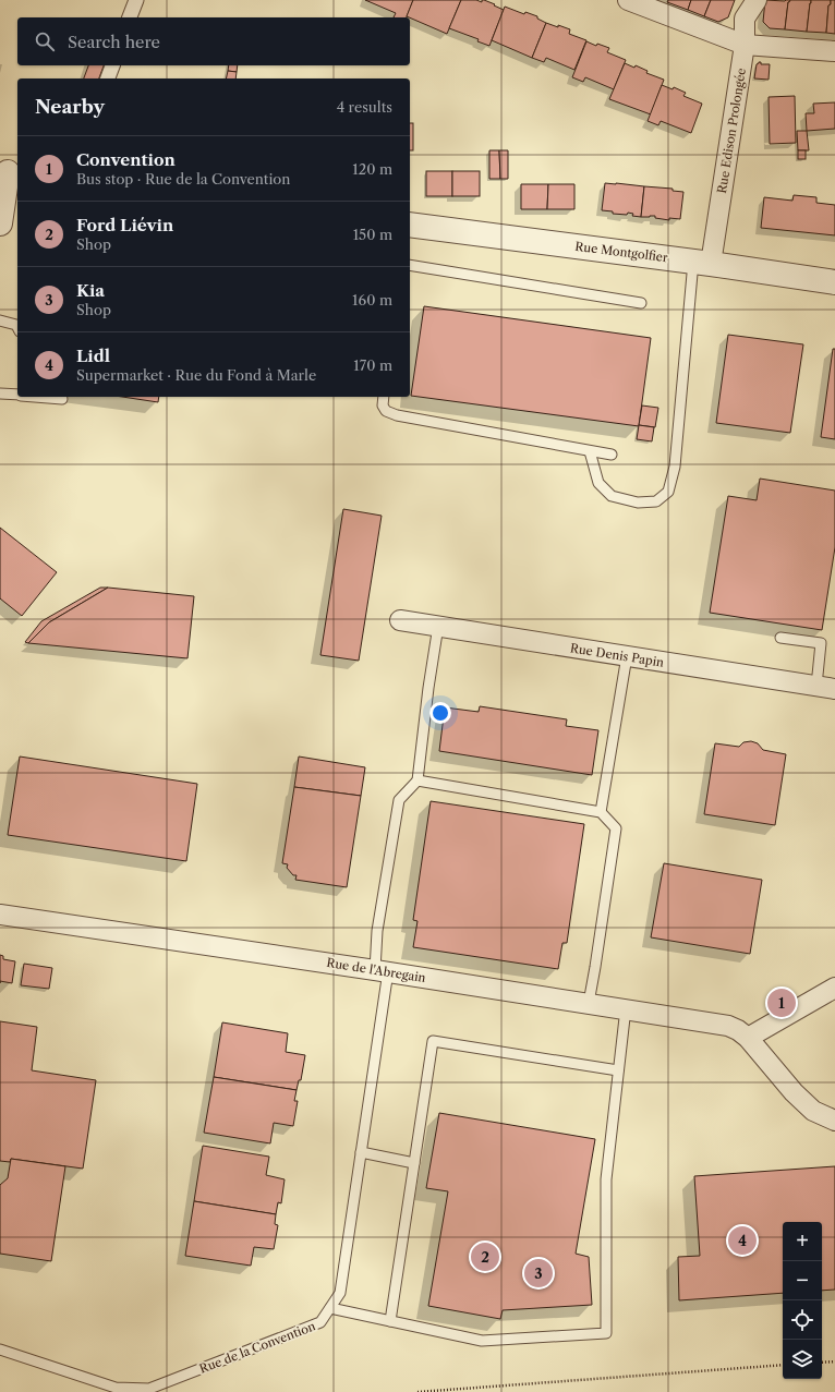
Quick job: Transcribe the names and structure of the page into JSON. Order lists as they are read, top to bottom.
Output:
{
  "streets": {
    "street": [
      "Rue Edison Prolongée",
      "Rue Montgolfier",
      "Rue Denis Papin",
      "Rue de l'Abregain"
    ],
    "lane": ["Rue de la Convention"]
  },
  "crossings": [
    ["Rue Edison Prolongée", "Rue Montgolfier"],
    ["Rue de l'Abregain", "Rue de la Convention"]
  ],
  "page": {
    "search": "Search here",
    "heading": ["Nearby", "4 results"],
    "list": [
      {
        "mark": "1",
        "name": "Convention",
        "note": "Bus stop · Rue de la Convention",
        "value": "120 m"
      },
      {
        "mark": "2",
        "name": "Ford Liévin",
        "note": "Shop",
        "value": "150 m"
      },
      {
        "mark": "3",
        "name": "Kia",
        "note": "Shop",
        "value": "160 m"
      },
      {
        "mark": "4",
        "name": "Lidl",
        "note": "Supermarket · Rue du Fond à Marle",
        "value": "170 m"
      }
    ],
    "pins": [
      "1",
      "4",
      "2",
      "3"
    ],
    "map_buttons": ["+", "−"]
  }
}
